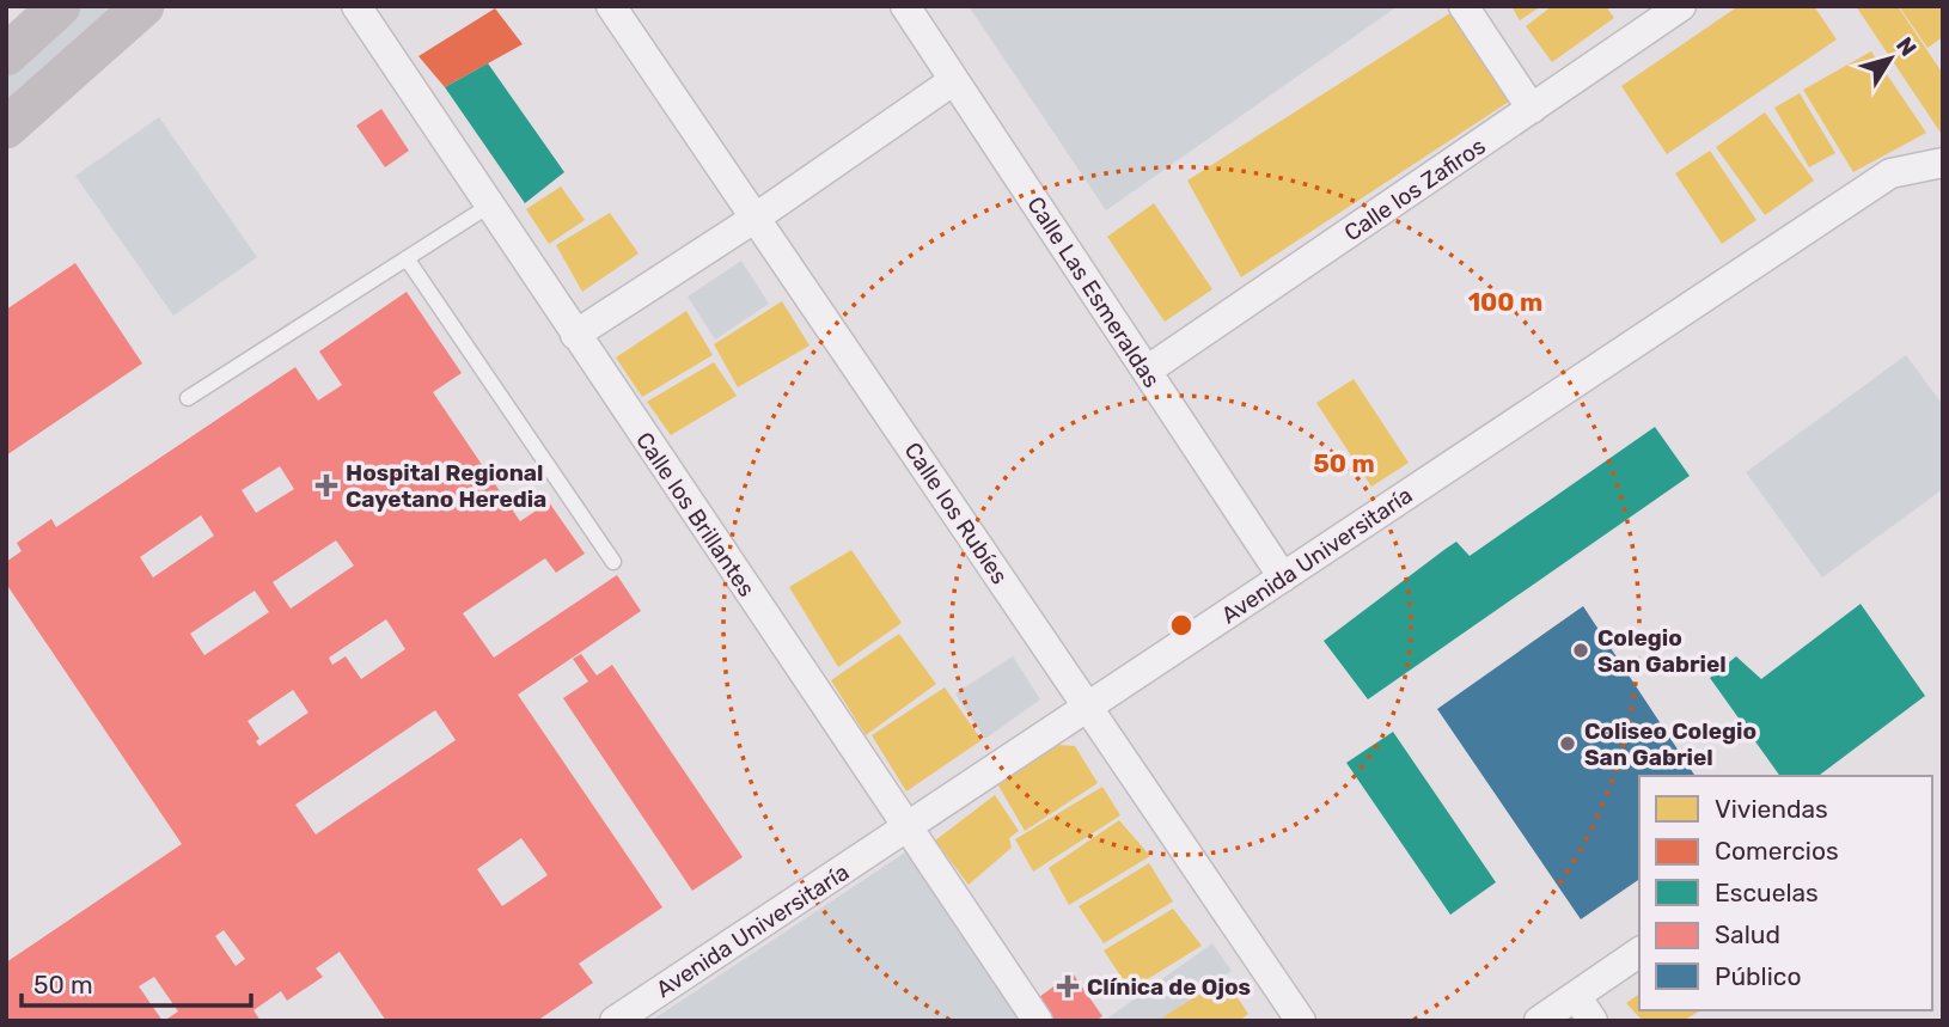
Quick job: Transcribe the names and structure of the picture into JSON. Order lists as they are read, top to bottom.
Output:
{
  "streets": {
    "street": [
      "Calle los Zafiros",
      "Calle Las Esmeraldas",
      "Calle los Rubíes",
      "Calle los Brillantes",
      "Avenida Universitaría"
    ]
  },
  "crossings": [
    ["Calle los Zafiros", "Calle Las Esmeraldas"],
    ["Calle Las Esmeraldas", "Avenida Universitaría"],
    ["Calle los Rubíes", "Avenida Universitaría"],
    ["Calle los Brillantes", "Avenida Universitaría"]
  ],
  "places": {
    "health": ["Hospital Regional Cayetano Heredia", "Clínica de Ojos"],
    "other": ["Colegio San Gabriel", "Coliseo Colegio San Gabriel"]
  },
  "legend": [
    "Viviendas",
    "Comercios",
    "Escuelas",
    "Salud",
    "Público"
  ],
  "scale_bar": "50 m",
  "north": "top right",
  "rings": ["100 m", "50 m"]
}
